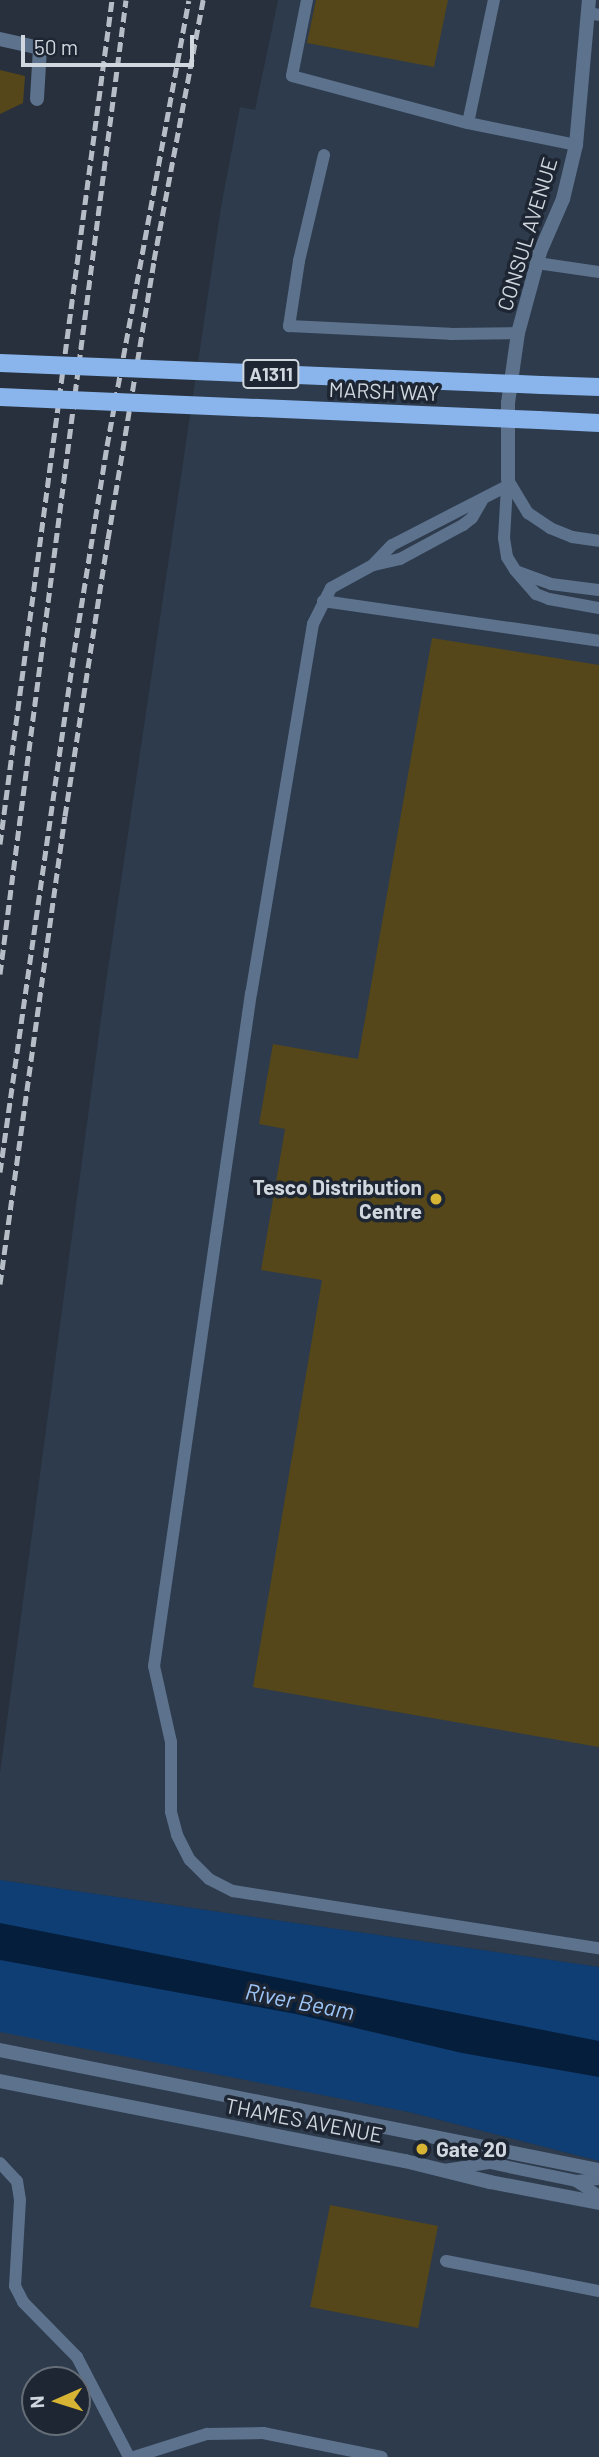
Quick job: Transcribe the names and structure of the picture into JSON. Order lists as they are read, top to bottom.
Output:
{
  "streets": {
    "main road": ["A1311", "MARSH WAY"],
    "street": ["CONSUL AVENUE", "THAMES AVENUE"]
  },
  "water": ["River Beam"],
  "places": ["Tesco Distribution Centre", "Gate 20"],
  "scale_bar": "50 m",
  "north": "left"
}
